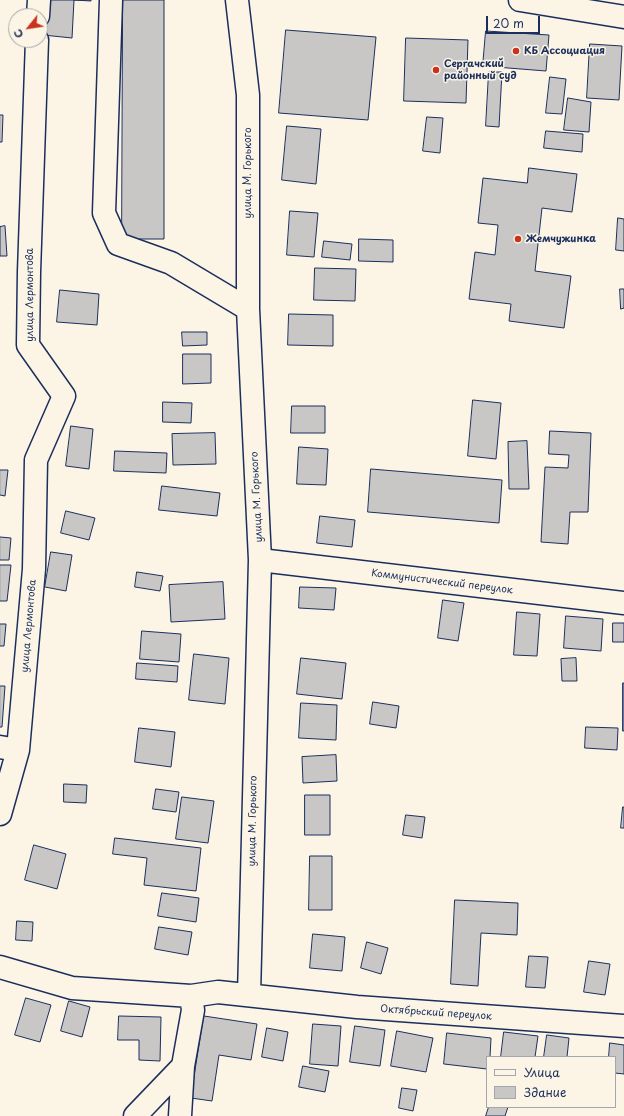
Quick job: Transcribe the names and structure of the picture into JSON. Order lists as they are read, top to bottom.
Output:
{
  "streets": {
    "street": [
      "улица М. Горького",
      "улица Лермонтова",
      "Коммунистический переулок",
      "Октябрьский переулок"
    ]
  },
  "crossings": [
    ["улица М. Горького", "Коммунистический переулок"],
    ["улица М. Горького", "Октябрьский переулок"]
  ],
  "places": ["КБ Ассоциация", "Сергачский районный суд", "Жемчужинка"],
  "legend": ["Улица", "Здание"],
  "scale_bar": "20 m",
  "north": "bottom left"
}
